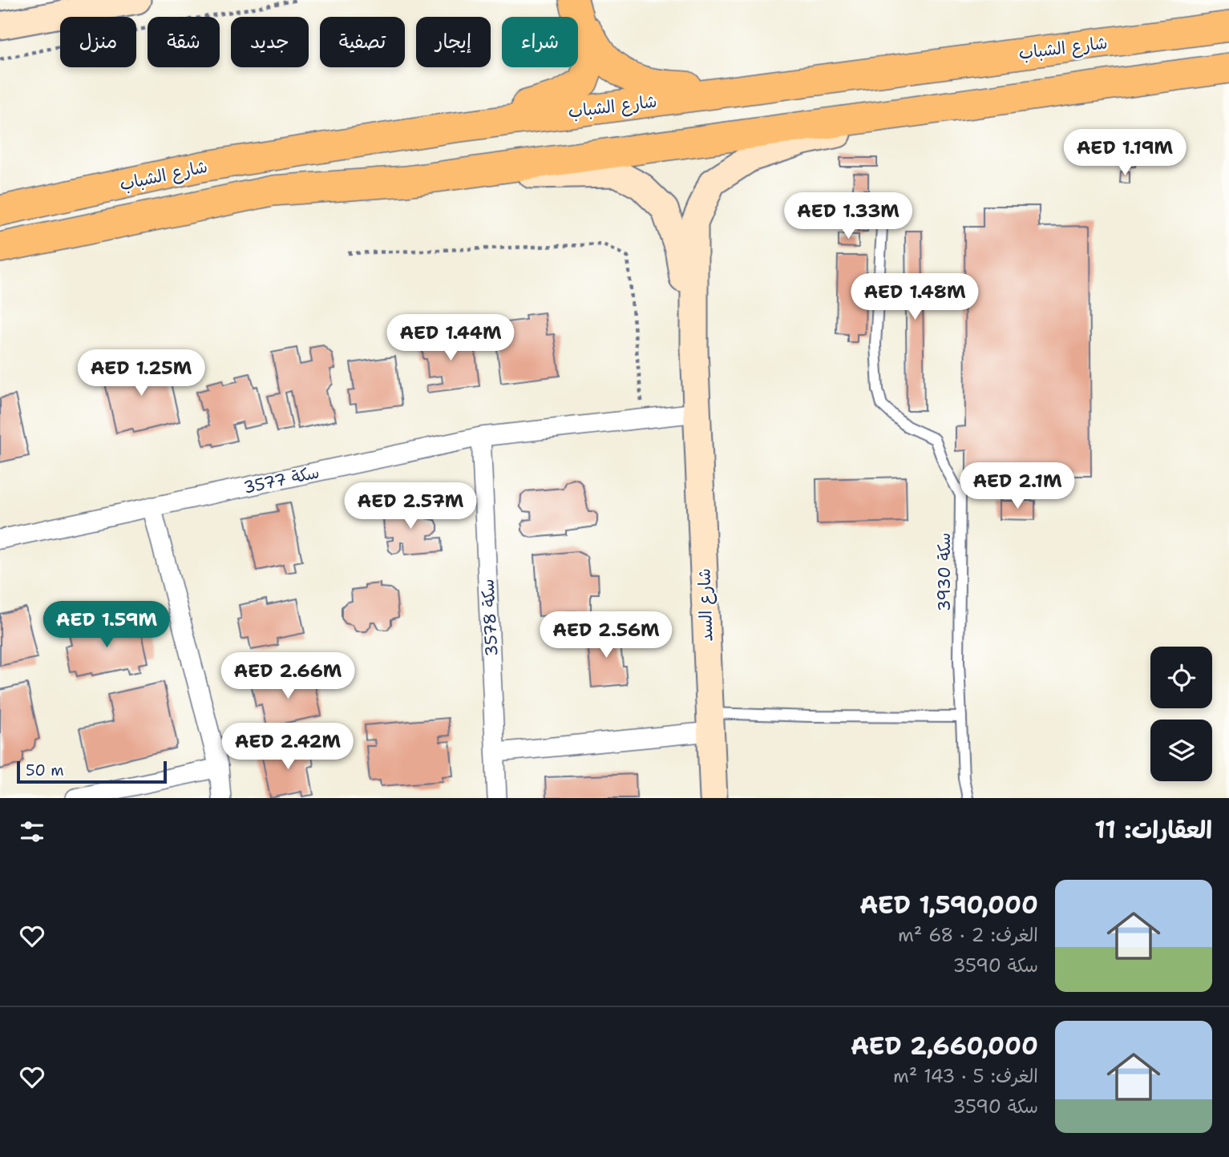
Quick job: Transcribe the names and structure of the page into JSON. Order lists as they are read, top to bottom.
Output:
{
  "streets": {
    "main road": ["شارع الشباب"],
    "street": ["سكة 3577", "شارع السد", "سكة 3578"],
    "lane": ["سكة 3930"]
  },
  "crossings": [
    ["سكة 3577", "شارع السد"],
    ["سكة 3577", "سكة 3578"]
  ],
  "scale_bar": "50 m",
  "page": {
    "chip": [
      "شراء",
      "إيجار",
      "تصفية",
      "جديد",
      "شقة",
      "منزل"
    ],
    "price": [
      "AED 1.19M",
      "AED 1.33M",
      "AED 1.48M",
      "AED 1.44M",
      "AED 1.25M",
      "AED 2.1M",
      "AED 2.57M",
      "AED 1.59M",
      "AED 2.56M",
      "AED 2.66M",
      "AED 2.42M"
    ],
    "scale": "50 m",
    "heading": "العقارات: 11",
    "list": [
      {
        "name": "AED 1,590,000",
        "note": "الغرف: 2 · 68 m² · سكة 3590"
      },
      {
        "name": "AED 2,660,000",
        "note": "الغرف: 5 · 143 m² · سكة 3590"
      }
    ]
  }
}
